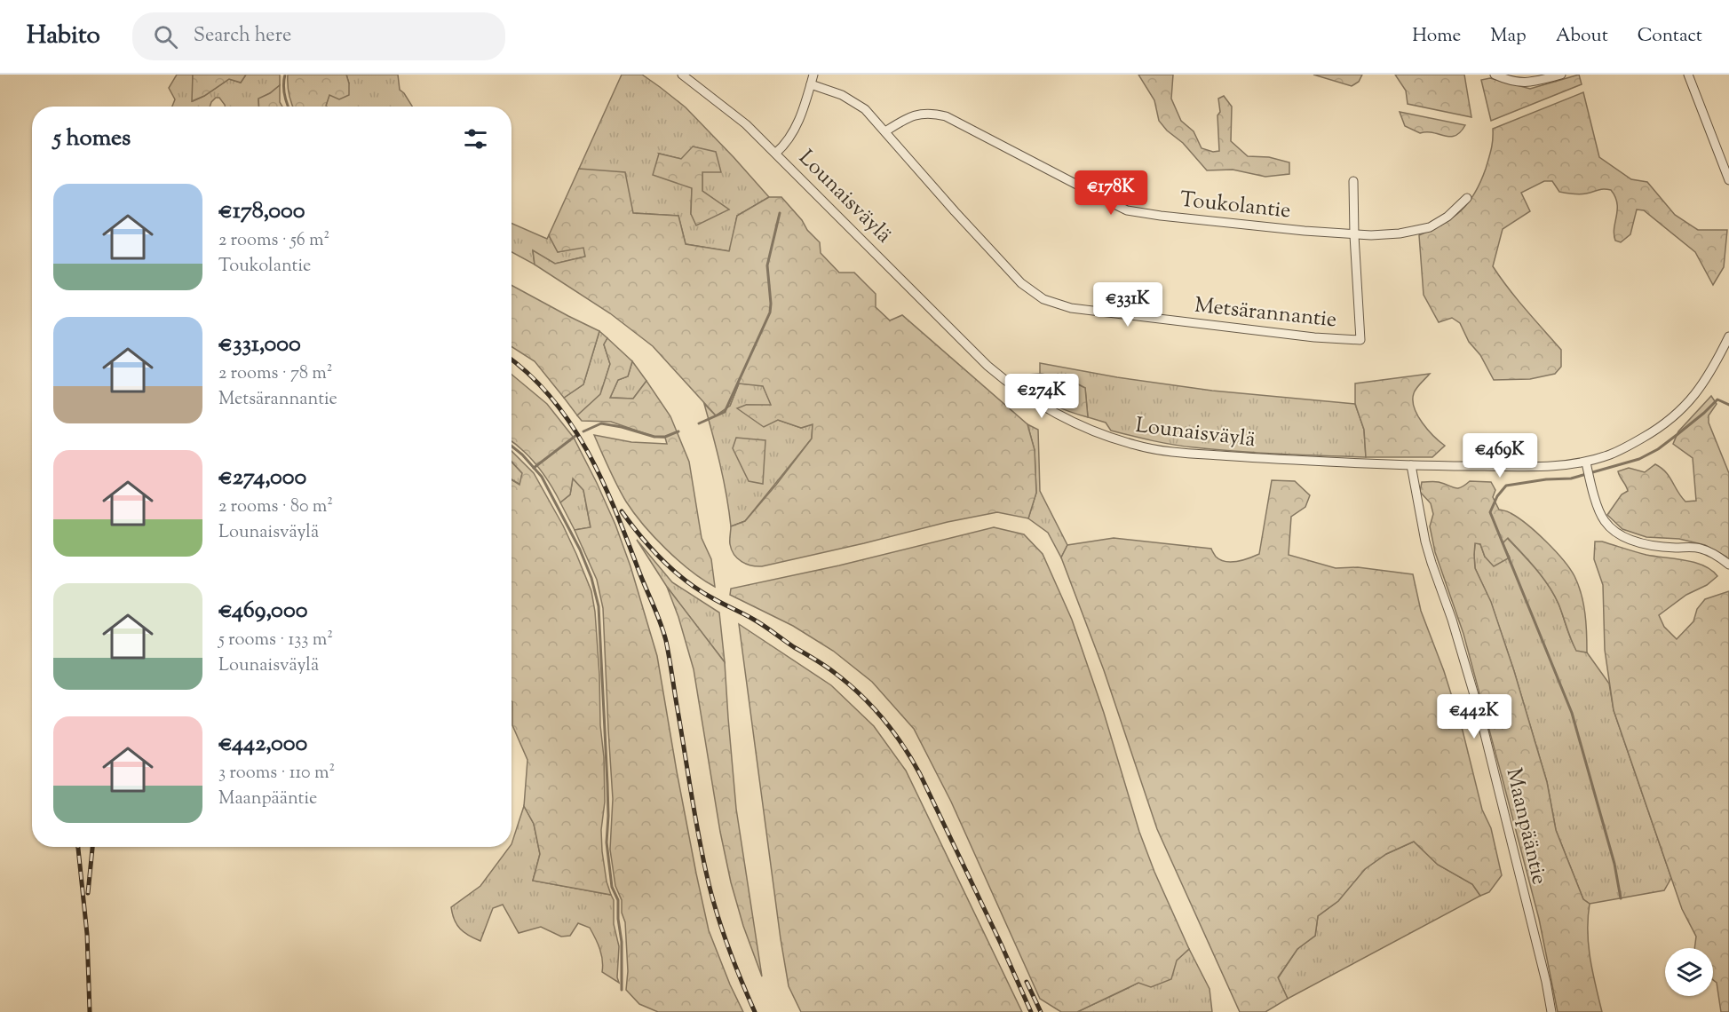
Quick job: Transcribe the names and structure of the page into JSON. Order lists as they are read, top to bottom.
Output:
{
  "streets": {
    "street": [
      "Lounaisväylä",
      "Toukolantie",
      "Metsärannantie",
      "Maanpääntie"
    ]
  },
  "crossings": [
    ["Lounaisväylä", "Maanpääntie"],
    ["Toukolantie", "Metsärannantie"]
  ],
  "page": {
    "header": "Habito",
    "search": "Search here",
    "nav": [
      "Home",
      "Map",
      "About",
      "Contact"
    ],
    "heading": "5 homes",
    "price": [
      "€178K",
      "€331K",
      "€274K",
      "€469K",
      "€442K"
    ],
    "list": [
      {
        "name": "€178,000",
        "note": "2 rooms · 56 m² · Toukolantie"
      },
      {
        "name": "€331,000",
        "note": "2 rooms · 78 m² · Metsärannantie"
      },
      {
        "name": "€274,000",
        "note": "2 rooms · 80 m² · Lounaisväylä"
      },
      {
        "name": "€469,000",
        "note": "5 rooms · 133 m² · Lounaisväylä"
      },
      {
        "name": "€442,000",
        "note": "3 rooms · 110 m² · Maanpääntie"
      }
    ]
  }
}
